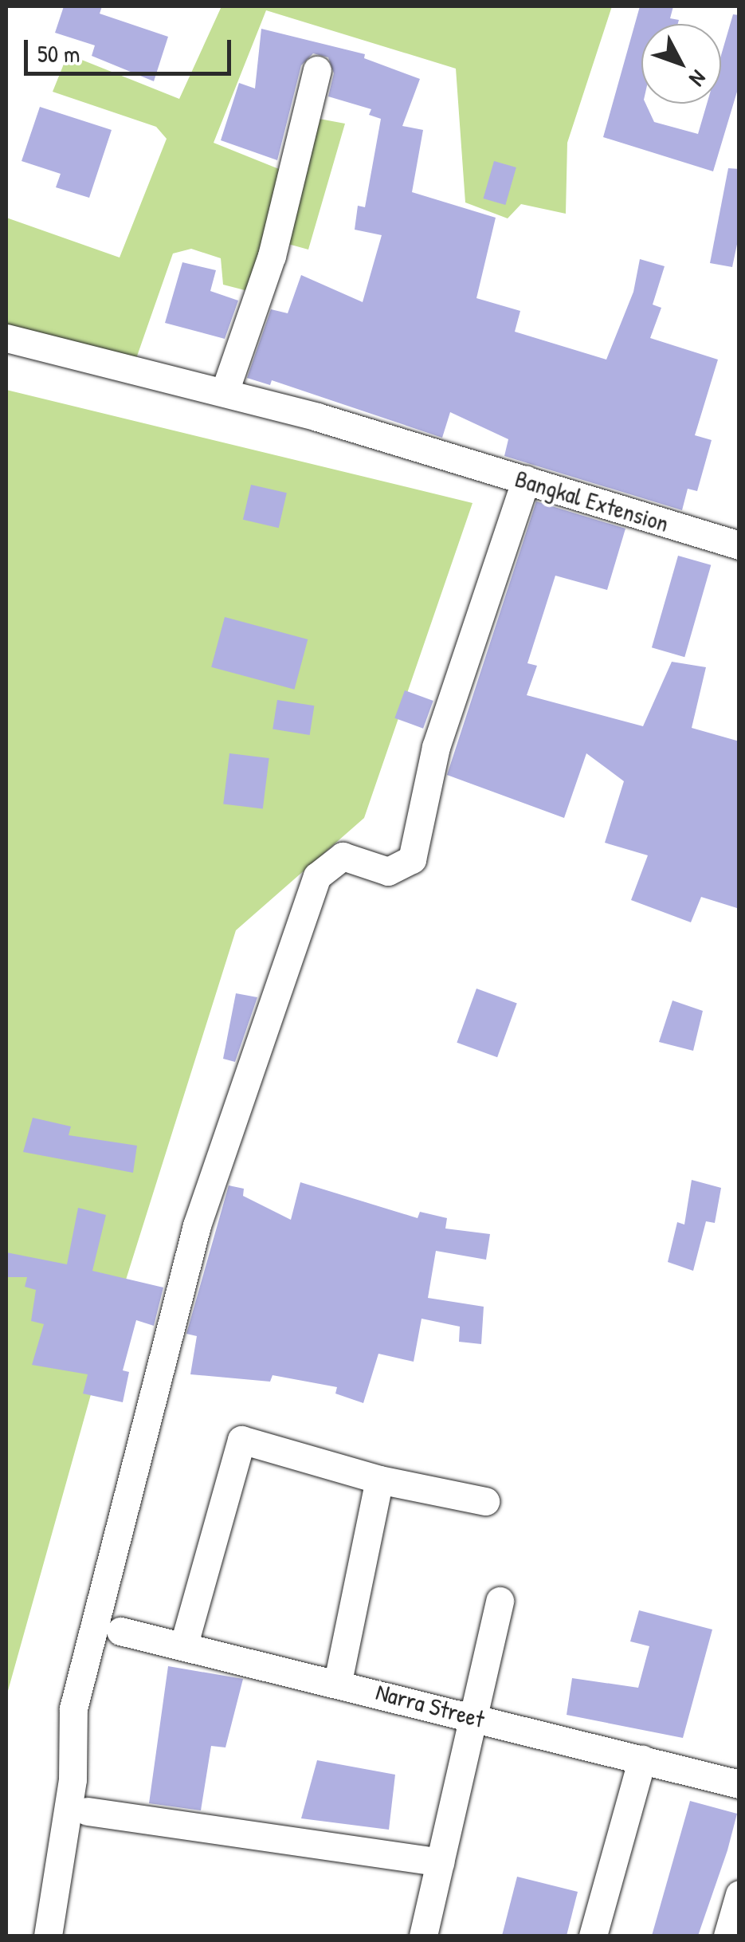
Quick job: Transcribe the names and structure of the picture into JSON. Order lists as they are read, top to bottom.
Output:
{
  "streets": {
    "street": ["Bangkal Extension", "Narra Street"]
  },
  "scale_bar": "50 m",
  "north": "bottom right"
}
